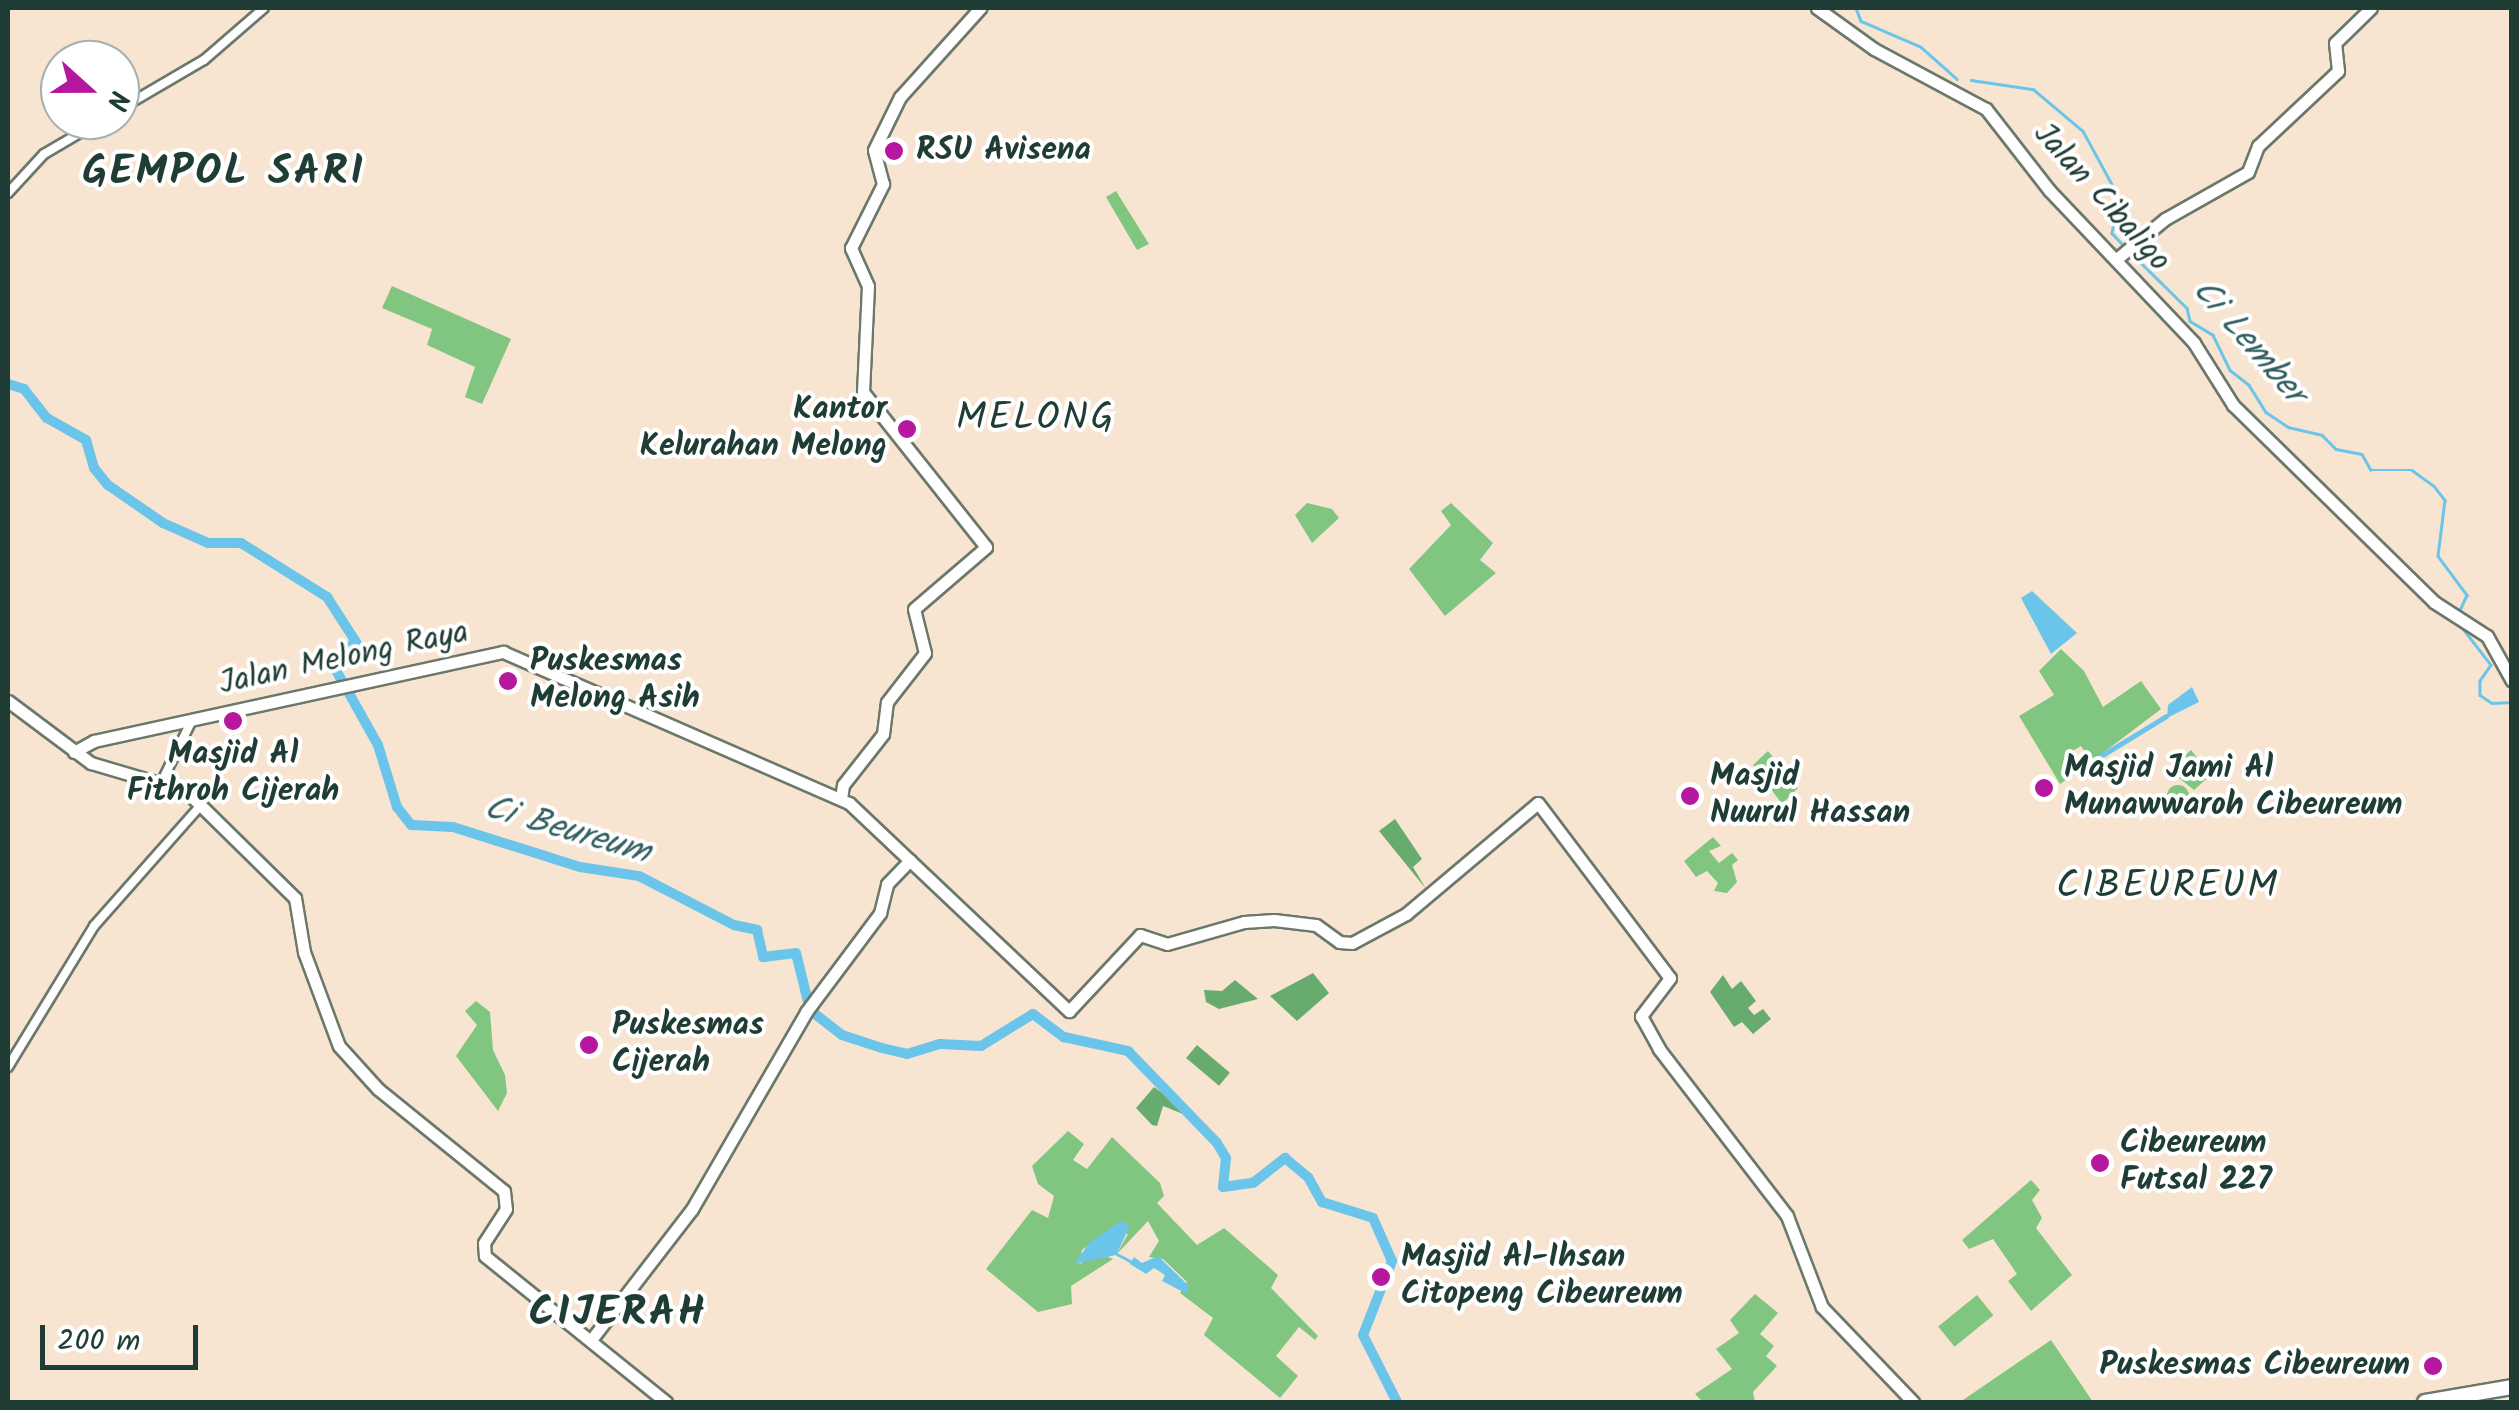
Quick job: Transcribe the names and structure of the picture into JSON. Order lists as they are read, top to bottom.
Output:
{
  "streets": {
    "main road": ["Jalan Cibaligo", "Jalan Melong Raya"]
  },
  "districts": [
    "GEMPOL SARI",
    "MELONG",
    "CIBEUREUM",
    "CIJERAH"
  ],
  "water": ["Ci Lember", "Ci Beureum"],
  "places": [
    "RSU Avisena",
    "Kantor Kelurahan Melong",
    "Puskesmas Melong Asih",
    "Masjid Al Fithroh Cijerah",
    "Masjid Jami Al Munawwaroh Cibeureum",
    "Masjid Nuurul Hassan",
    "Puskesmas Cijerah",
    "Cibeureum Futsal 227",
    "Masjid Al-Ihsan Citopeng Cibeureum",
    "Puskesmas Cibeureum"
  ],
  "scale_bar": "200 m",
  "north": "right"
}
